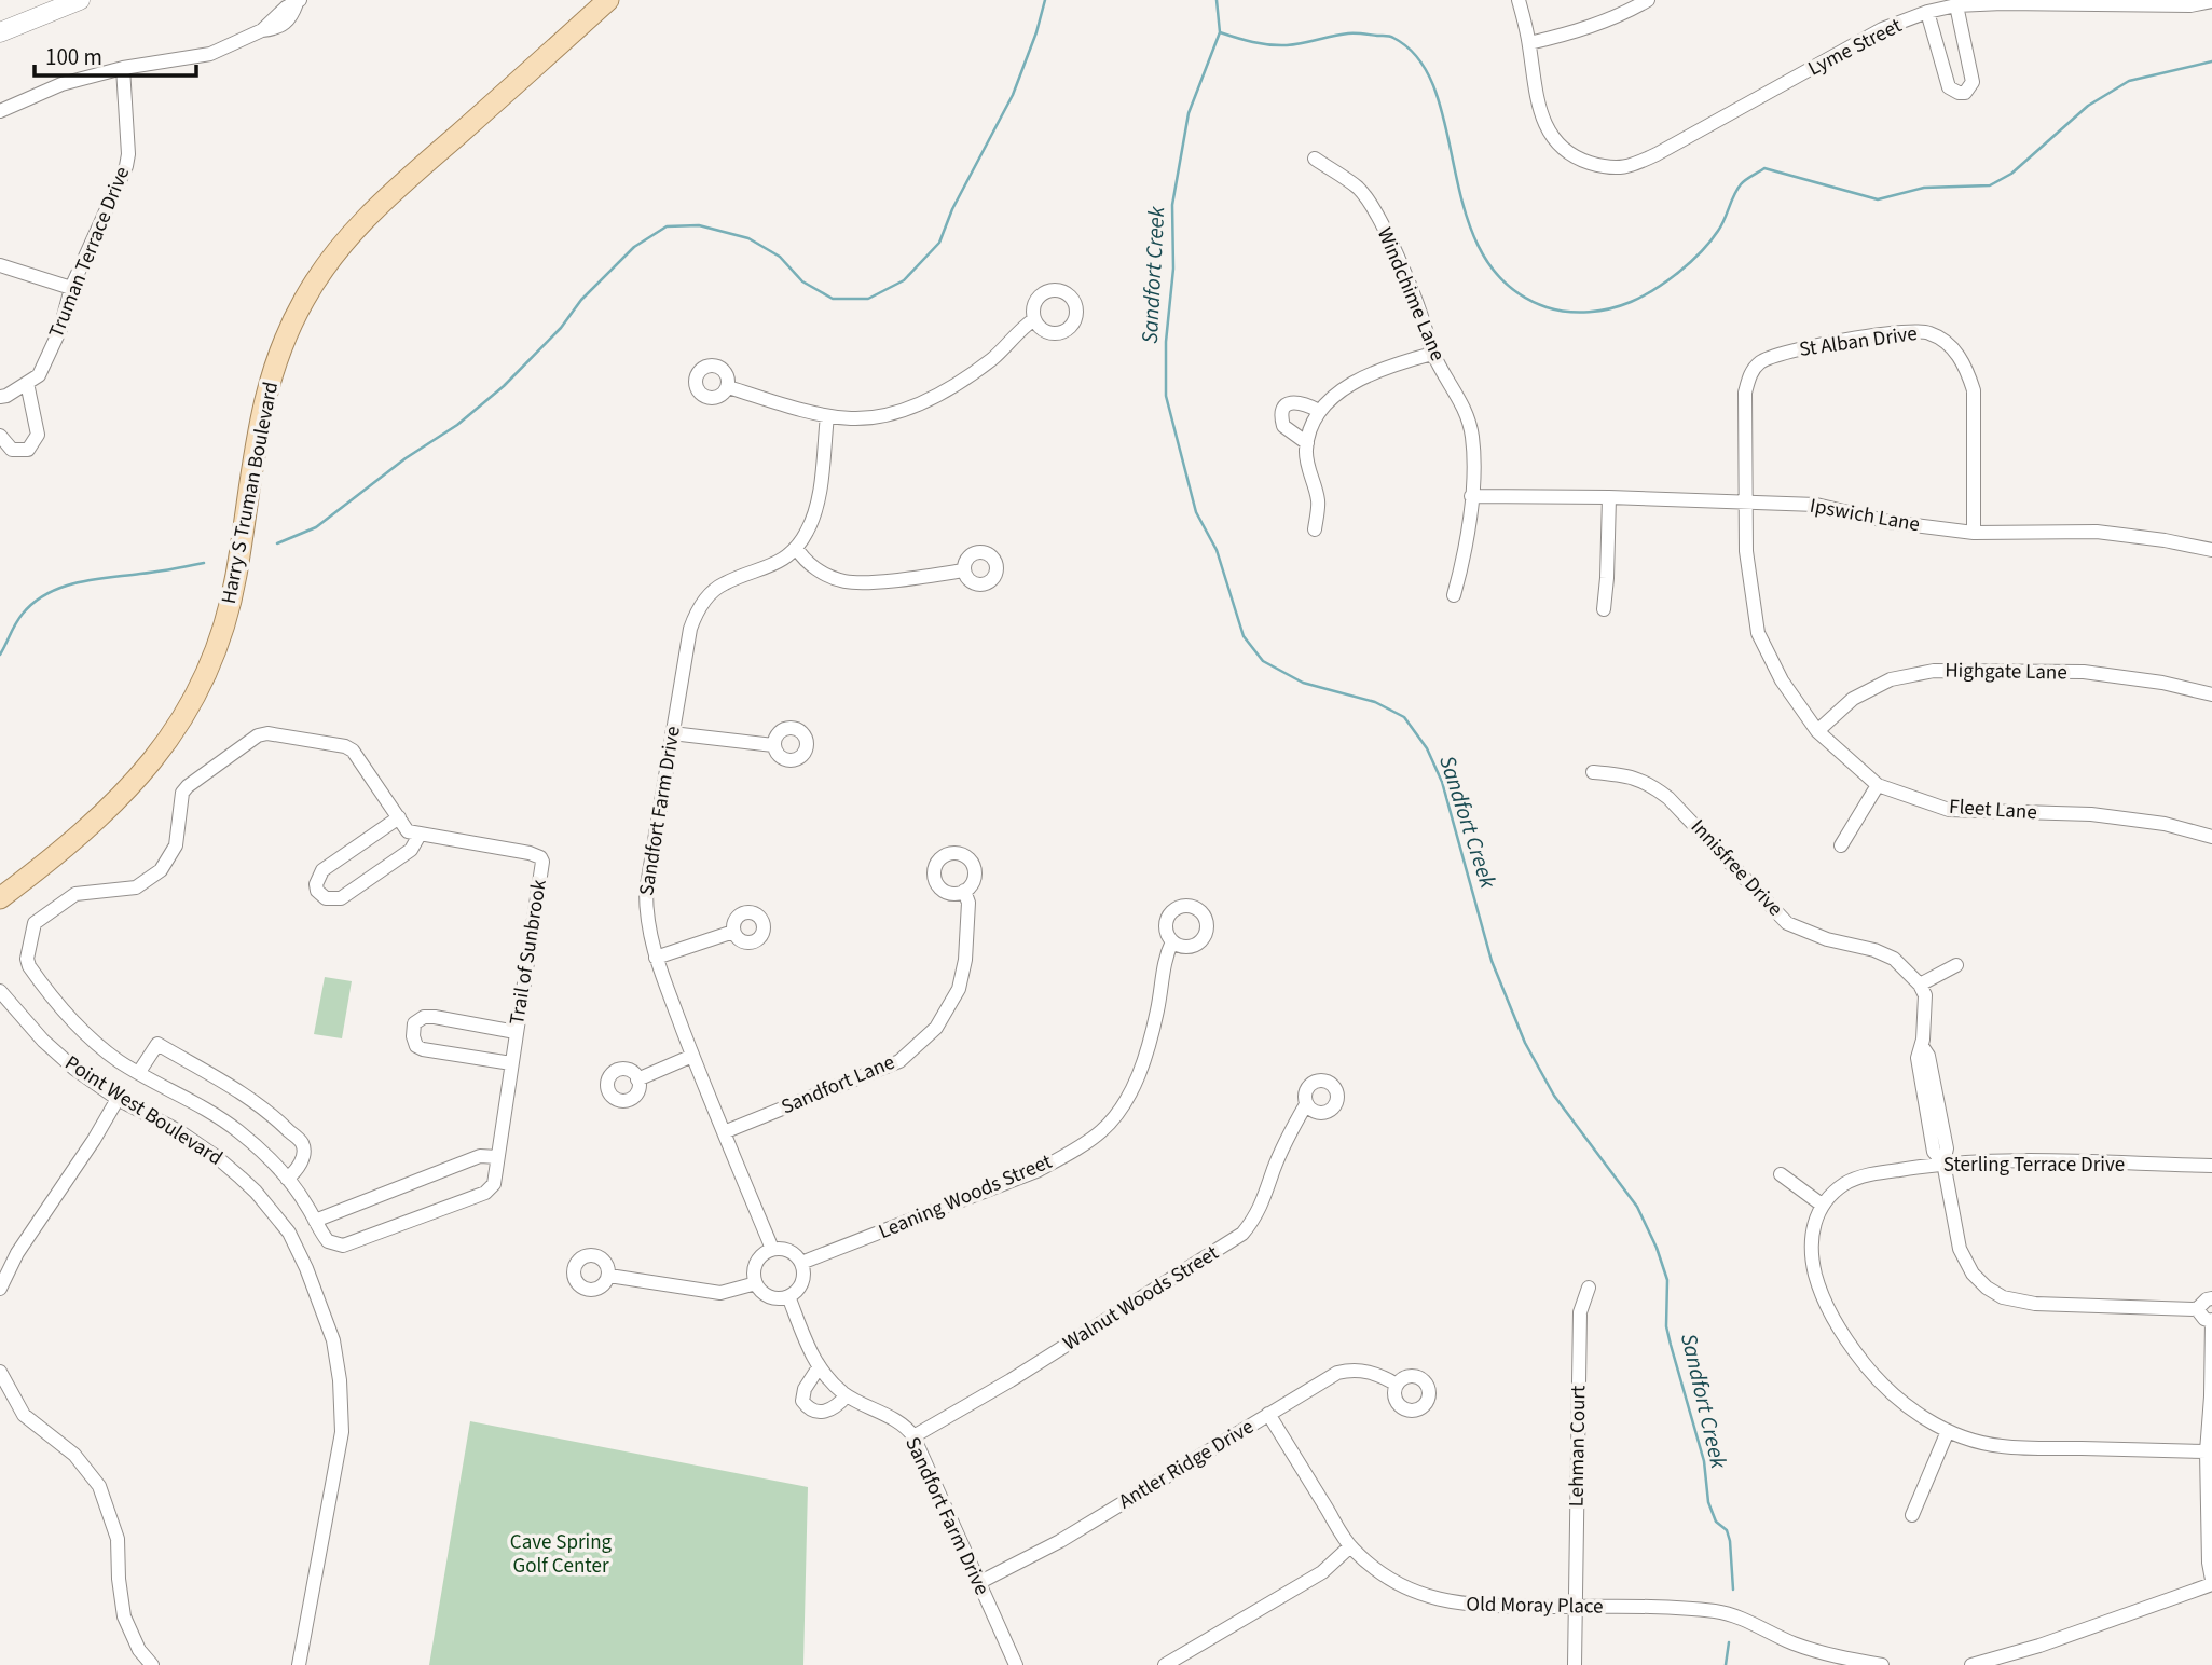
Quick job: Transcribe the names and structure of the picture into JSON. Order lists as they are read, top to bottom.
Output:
{
  "streets": {
    "main road": ["Harry S Truman Boulevard"],
    "street": [
      "Lyme Street",
      "Truman Terrace Drive",
      "Windchime Lane",
      "St Alban Drive",
      "Ipswich Lane",
      "Highgate Lane",
      "Fleet Lane",
      "Sandfort Farm Drive",
      "Innisfree Drive",
      "Trail of Sunbrook",
      "Sandfort Lane",
      "Point West Boulevard",
      "Sterling Terrace Drive",
      "Leaning Woods Street",
      "Walnut Woods Street",
      "Lehman Court",
      "Antler Ridge Drive",
      "Old Moray Place"
    ]
  },
  "crossings": [
    ["Windchime Lane", "Ipswich Lane"],
    ["St Alban Drive", "Ipswich Lane"],
    ["St Alban Drive", "Fleet Lane"],
    ["Ipswich Lane", "Fleet Lane"],
    ["Highgate Lane", "Fleet Lane"],
    ["Sandfort Farm Drive", "Sandfort Lane"],
    ["Sandfort Farm Drive", "Leaning Woods Street"],
    ["Sandfort Farm Drive", "Walnut Woods Street"],
    ["Sandfort Farm Drive", "Antler Ridge Drive"],
    ["Lehman Court", "Old Moray Place"],
    ["Antler Ridge Drive", "Old Moray Place"]
  ],
  "water": ["Sandfort Creek"],
  "parks": ["Cave Spring Golf Center"],
  "scale_bar": "100 m"
}
